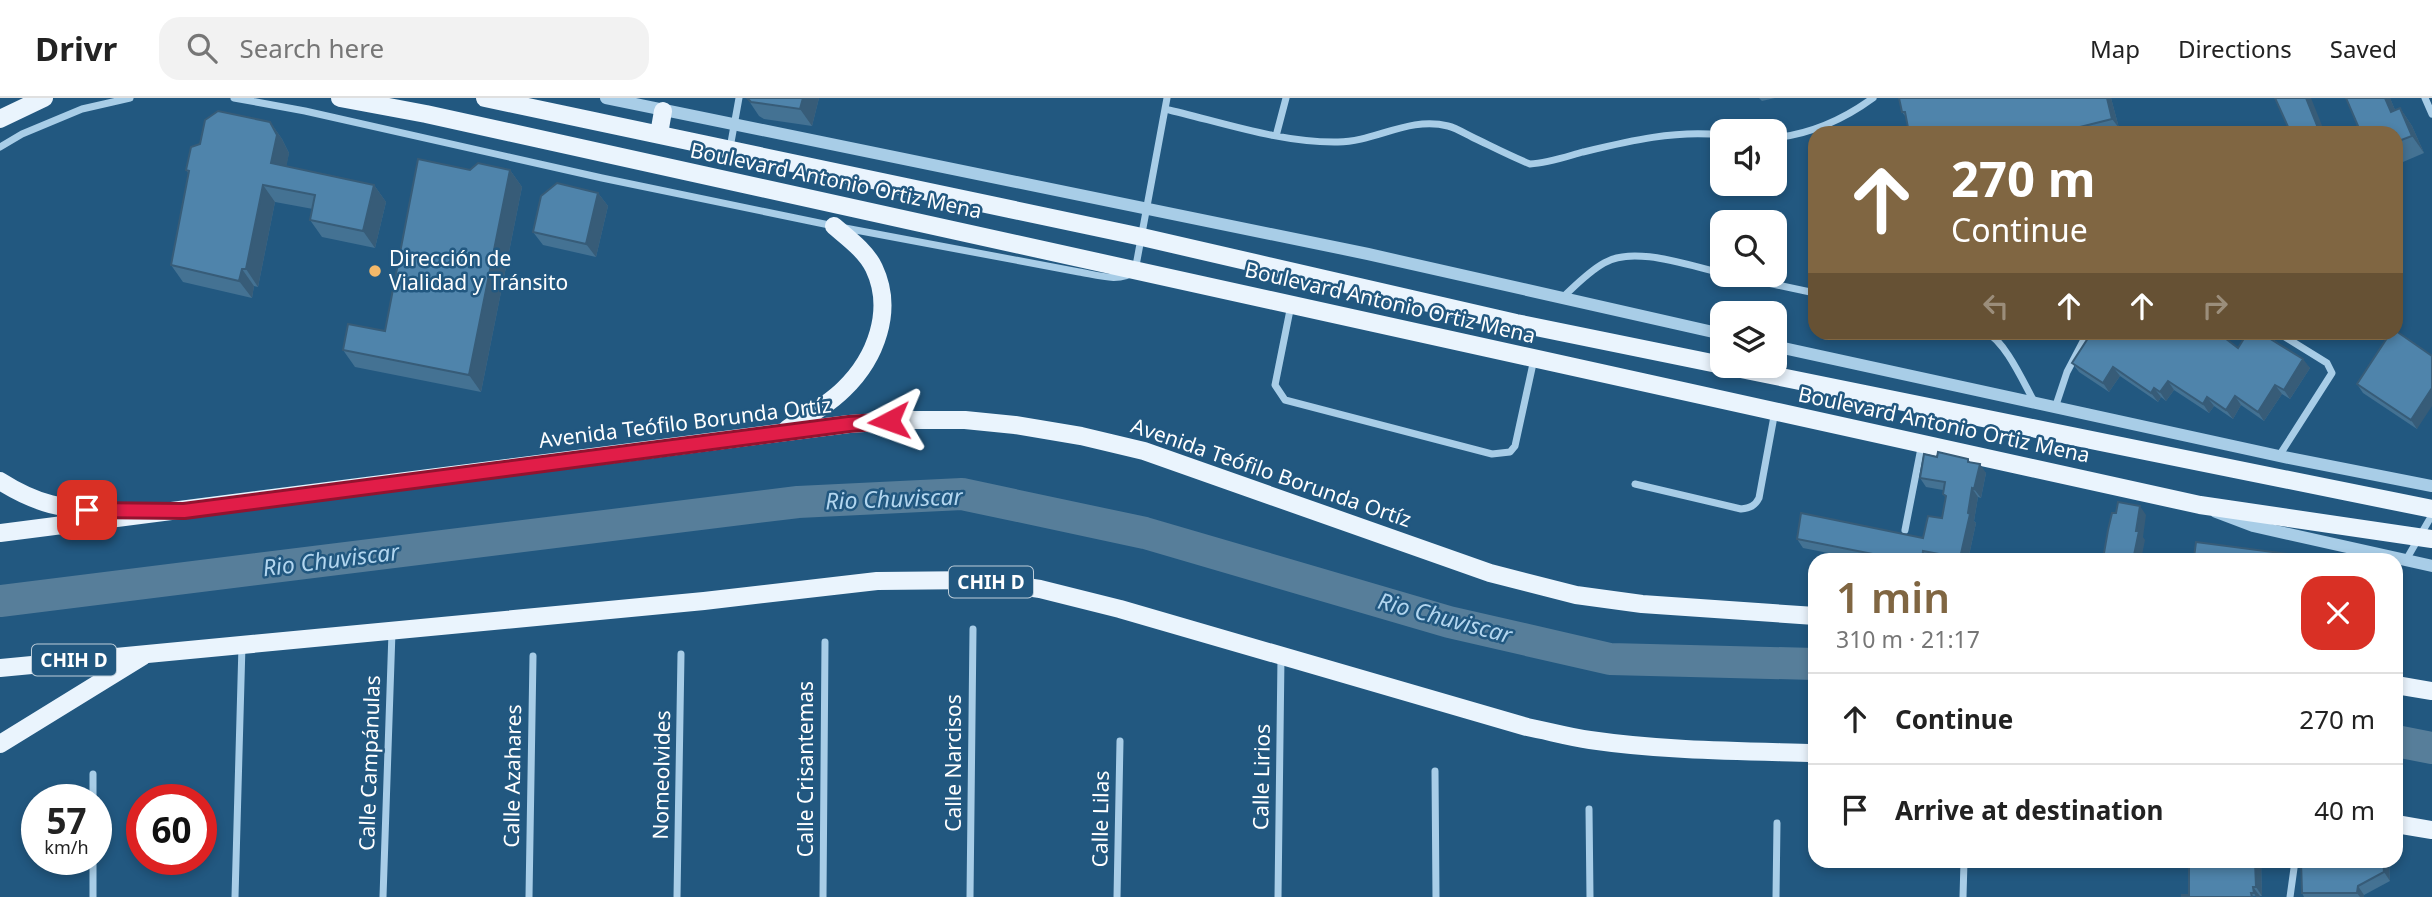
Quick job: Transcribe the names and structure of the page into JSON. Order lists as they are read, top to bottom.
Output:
{
  "streets": {
    "main road": ["Boulevard Antonio Ortiz Mena", "Avenida Teófilo Borunda Ortíz", "CHIH D"],
    "street": [
      "Calle Campánulas",
      "Calle Narcisos",
      "Calle Crisantemas",
      "Nomeolvides",
      "Calle Azahares",
      "Calle Lirios",
      "Calle Lilas"
    ]
  },
  "crossings": [
    ["CHIH D", "Calle Campánulas"],
    ["CHIH D", "Calle Lirios"]
  ],
  "water": ["Rio Chuviscar"],
  "places": ["Dirección de Vialidad y Tránsito"],
  "page": {
    "header": "Drivr",
    "search": "Search here",
    "nav": ["Map", "Directions", "Saved"],
    "turn": ["270 m", "Continue"],
    "heading": ["1 min", "310 m · 21:17"],
    "list": [
      {
        "name": "Continue",
        "value": "270 m"
      },
      {
        "name": "Arrive at destination",
        "value": "40 m"
      }
    ],
    "speed": "57 km/h",
    "limit": "60"
  }
}
